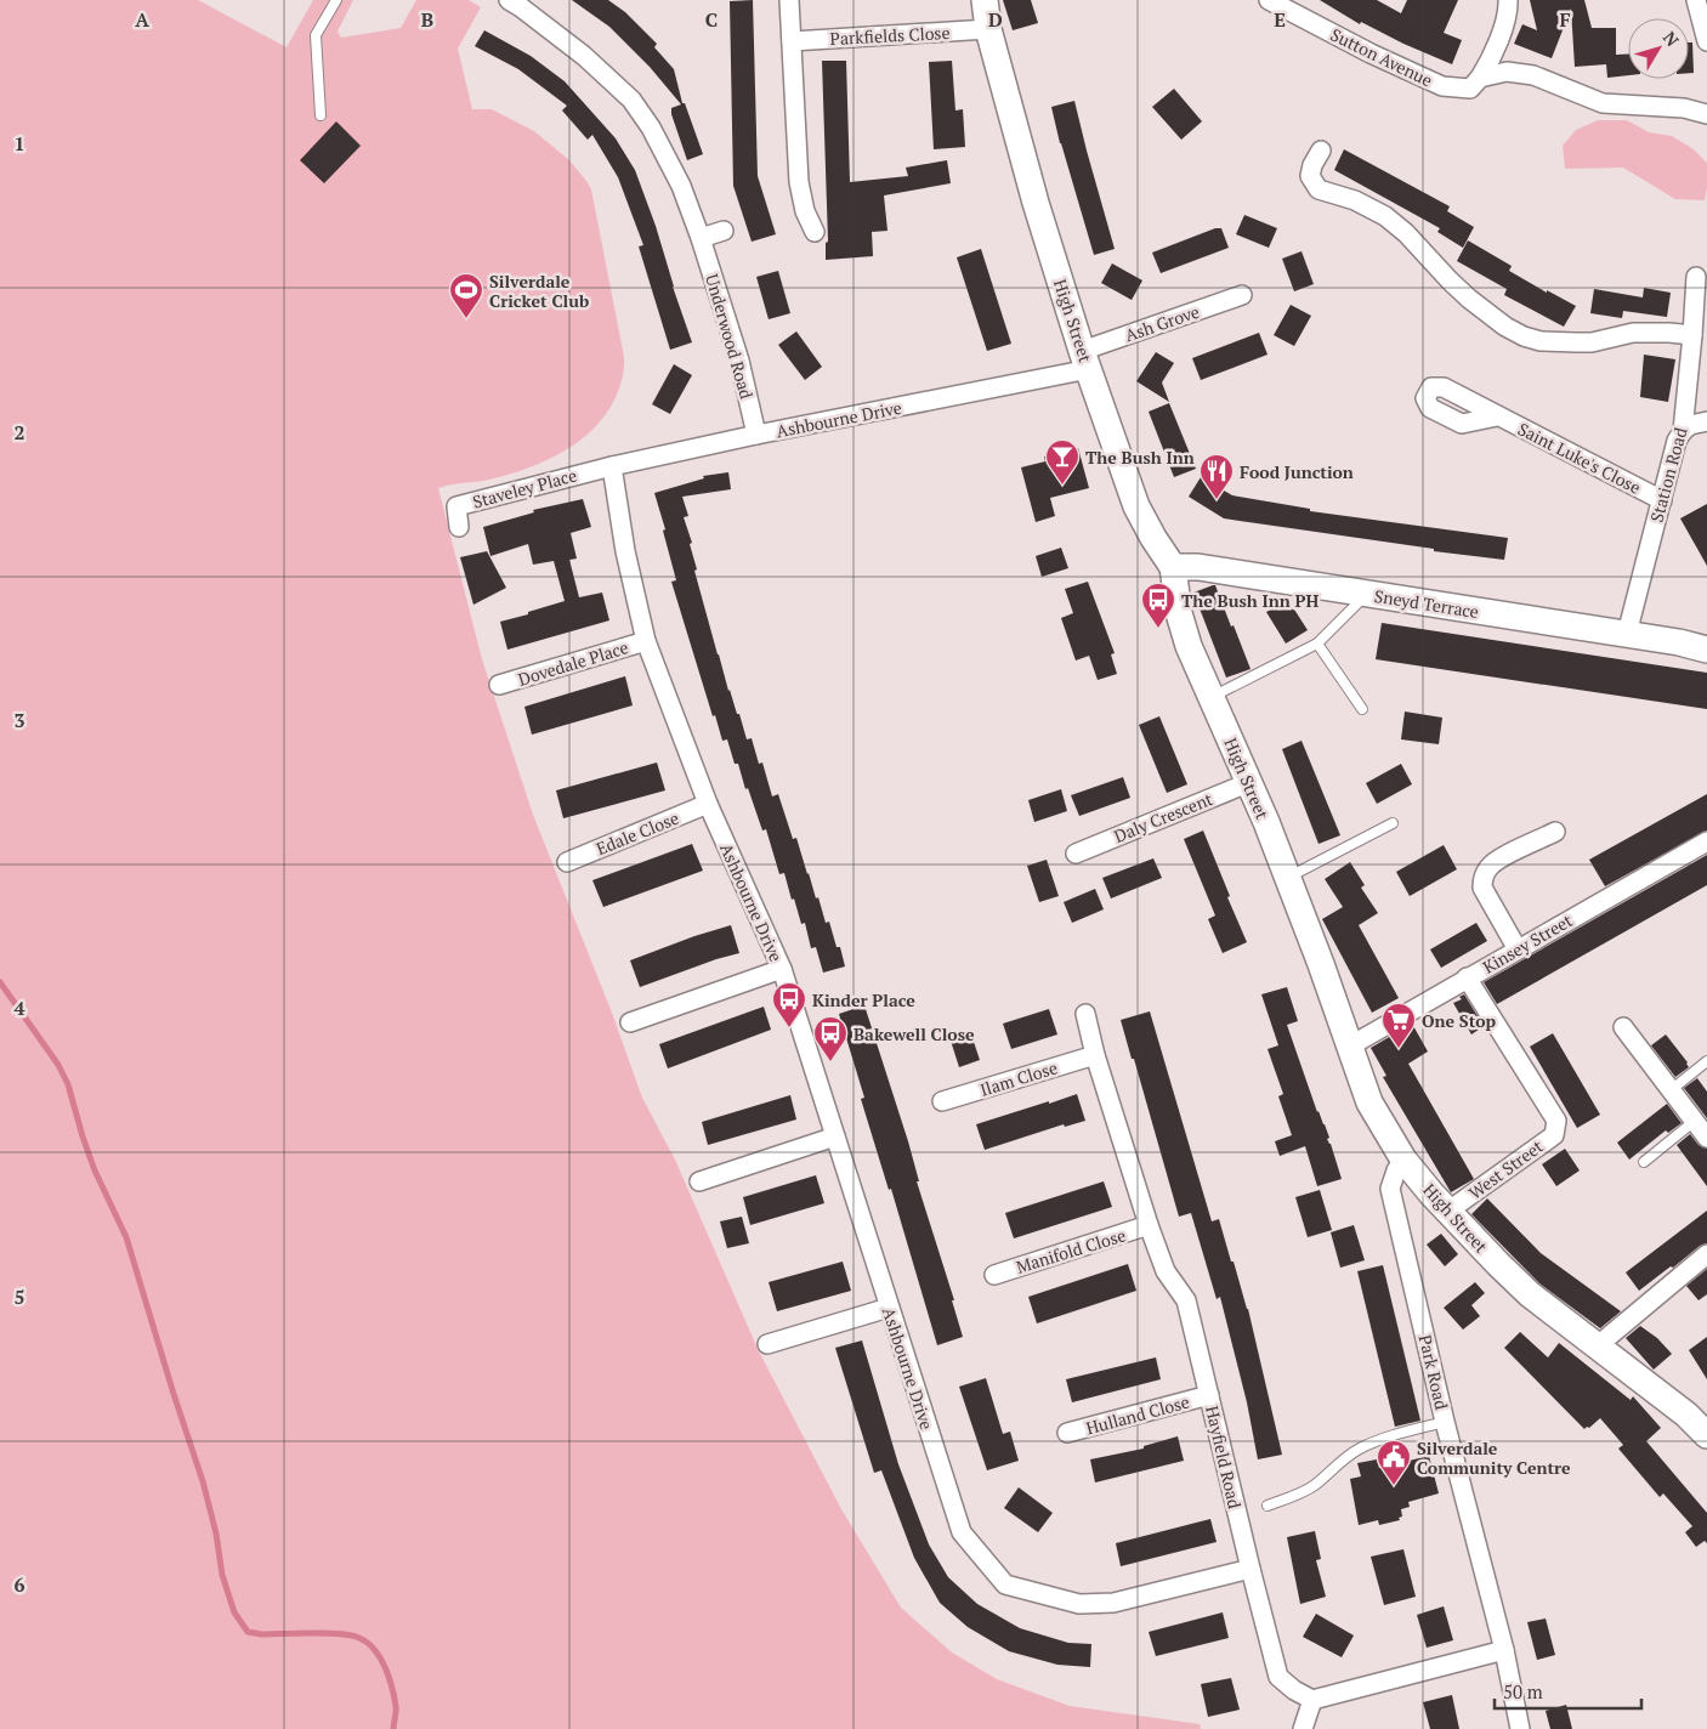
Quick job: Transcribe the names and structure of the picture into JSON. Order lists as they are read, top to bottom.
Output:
{
  "streets": {
    "main road": ["High Street", "Sneyd Terrace"],
    "street": [
      "Parkfields Close",
      "Sutton Avenue",
      "Ash Grove",
      "Underwood Road",
      "Ashbourne Drive",
      "Saint Luke's Close",
      "Station Road",
      "Staveley Place",
      "Dovedale Place",
      "Daly Crescent",
      "Edale Close",
      "Kinsey Street",
      "Ilam Close",
      "West Street",
      "Manifold Close",
      "Park Road",
      "Hulland Close",
      "Hayfield Road"
    ]
  },
  "crossings": [
    ["Parkfields Close", "High Street"],
    ["High Street", "Ash Grove"],
    ["High Street", "Ashbourne Drive"],
    ["High Street", "Sneyd Terrace"],
    ["High Street", "Daly Crescent"],
    ["High Street", "Kinsey Street"],
    ["High Street", "West Street"],
    ["High Street", "Park Road"],
    ["Ash Grove", "Ashbourne Drive"],
    ["Underwood Road", "Ashbourne Drive"],
    ["Ashbourne Drive", "Staveley Place"],
    ["Ashbourne Drive", "Dovedale Place"],
    ["Ashbourne Drive", "Edale Close"],
    ["Ashbourne Drive", "Hayfield Road"],
    ["Saint Luke's Close", "Station Road"],
    ["Station Road", "Sneyd Terrace"],
    ["Kinsey Street", "West Street"],
    ["Ilam Close", "Hayfield Road"],
    ["Manifold Close", "Hayfield Road"],
    ["Hulland Close", "Hayfield Road"]
  ],
  "places": {
    "sports": ["Silverdale Cricket Club"],
    "bar": ["The Bush Inn"],
    "restaurant": ["Food Junction"],
    "bus stop": ["The Bush Inn PH", "Kinder Place", "Bakewell Close"],
    "supermarket": ["One Stop"],
    "public building": ["Silverdale Community Centre"]
  },
  "scale_bar": "50 m",
  "north": "top right",
  "grid": {
    "columns": [
      "A",
      "B",
      "C",
      "D",
      "E",
      "F"
    ],
    "rows": [
      "1",
      "2",
      "3",
      "4",
      "5",
      "6"
    ]
  }
}
